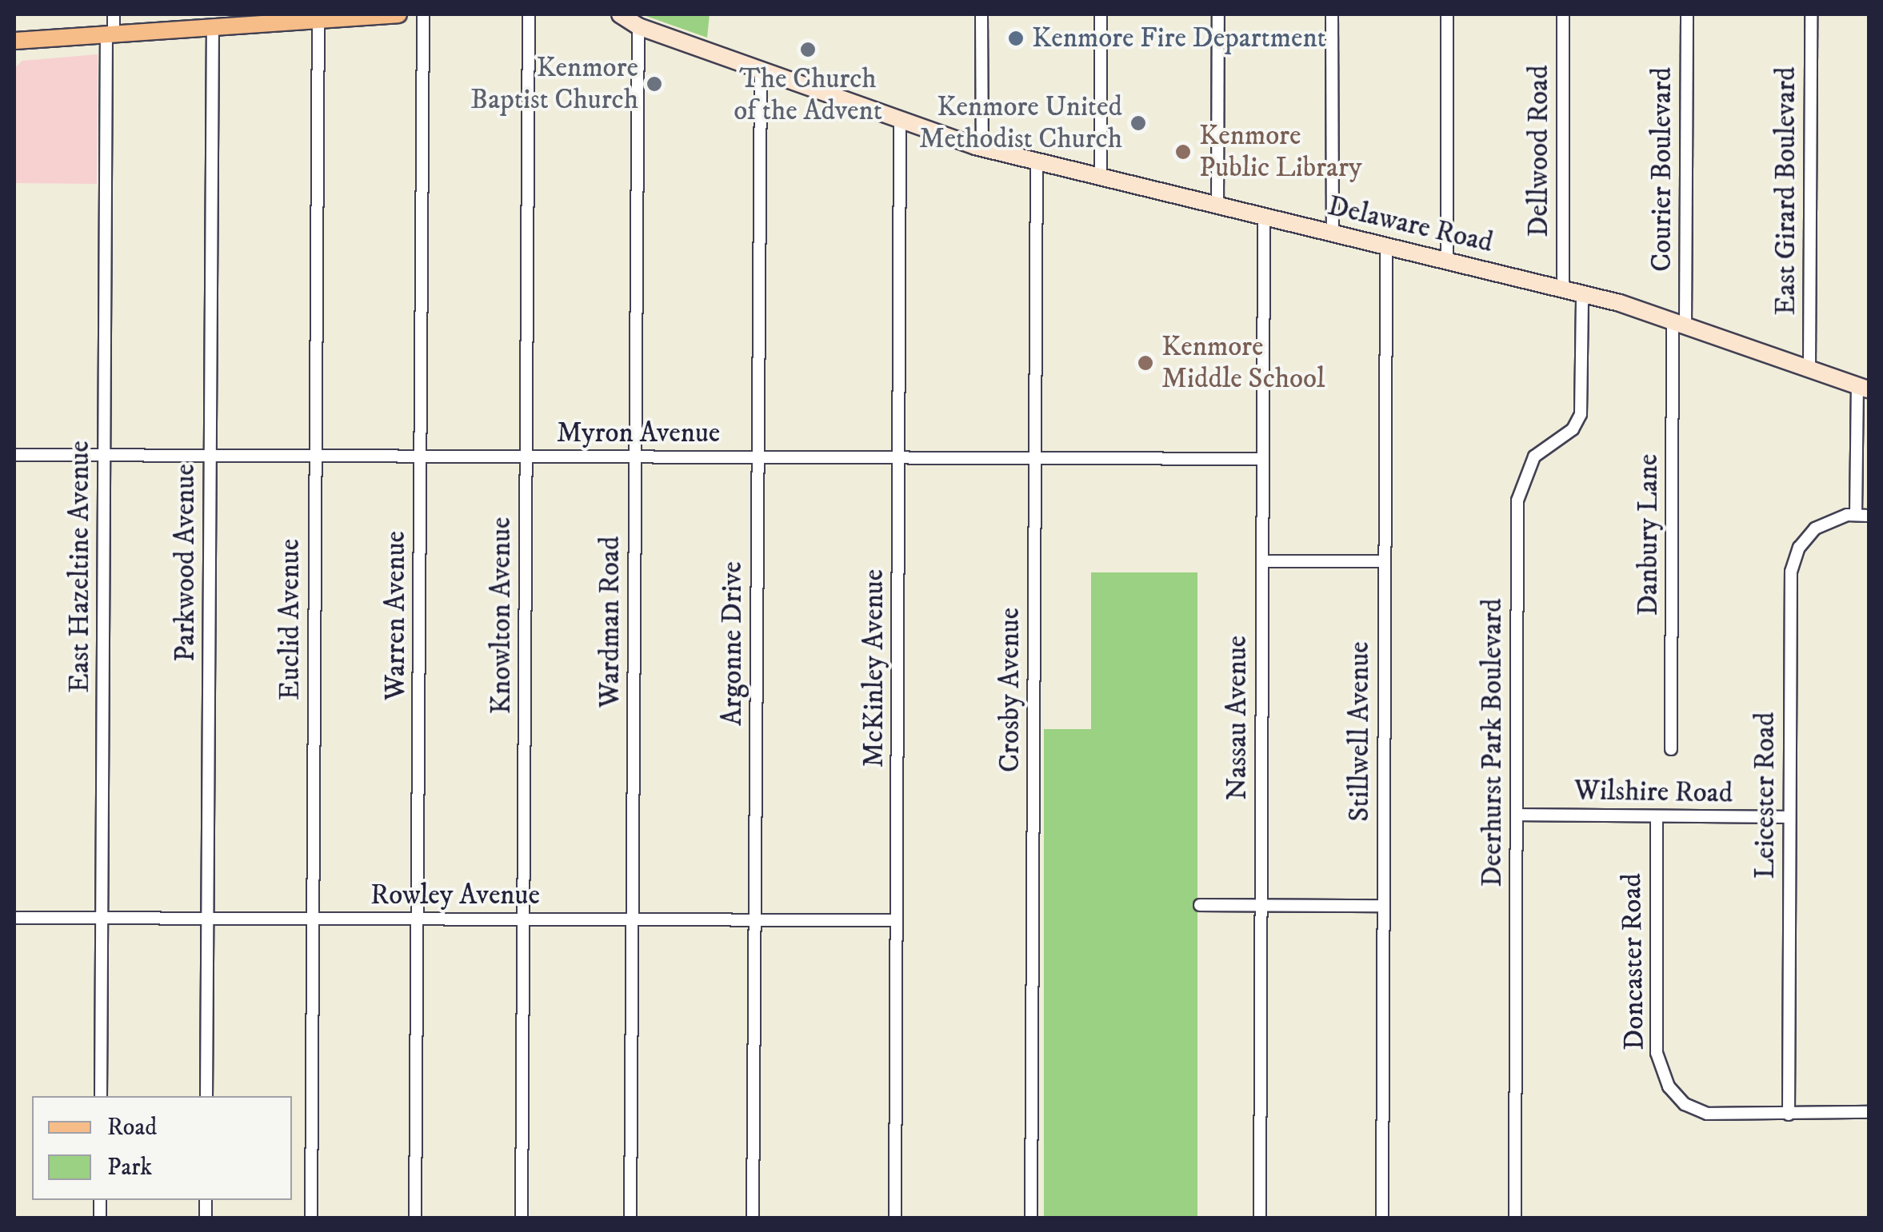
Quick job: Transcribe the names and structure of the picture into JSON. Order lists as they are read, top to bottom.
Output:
{
  "streets": {
    "street": [
      "Dellwood Road",
      "Courier Boulevard",
      "East Girard Boulevard",
      "Delaware Road",
      "Myron Avenue",
      "Danbury Lane",
      "Parkwood Avenue",
      "East Hazeltine Avenue",
      "Warren Avenue",
      "Knowlton Avenue",
      "Euclid Avenue",
      "Wardman Road",
      "Argonne Drive",
      "McKinley Avenue",
      "Crosby Avenue",
      "Nassau Avenue",
      "Stillwell Avenue",
      "Deerhurst Park Boulevard",
      "Wilshire Road",
      "Leicester Road",
      "Rowley Avenue",
      "Doncaster Road"
    ]
  },
  "crossings": [
    ["Dellwood Road", "Delaware Road"],
    ["Courier Boulevard", "Delaware Road"],
    ["Courier Boulevard", "Danbury Lane"],
    ["East Girard Boulevard", "Delaware Road"],
    ["Delaware Road", "Danbury Lane"],
    ["Delaware Road", "Wardman Road"],
    ["Delaware Road", "Argonne Drive"],
    ["Delaware Road", "McKinley Avenue"],
    ["Delaware Road", "Crosby Avenue"],
    ["Delaware Road", "Nassau Avenue"],
    ["Delaware Road", "Stillwell Avenue"],
    ["Delaware Road", "Deerhurst Park Boulevard"],
    ["Myron Avenue", "Parkwood Avenue"],
    ["Myron Avenue", "East Hazeltine Avenue"],
    ["Myron Avenue", "Warren Avenue"],
    ["Myron Avenue", "Knowlton Avenue"],
    ["Myron Avenue", "Euclid Avenue"],
    ["Myron Avenue", "Wardman Road"],
    ["Myron Avenue", "Argonne Drive"],
    ["Myron Avenue", "McKinley Avenue"],
    ["Myron Avenue", "Crosby Avenue"],
    ["Myron Avenue", "Nassau Avenue"],
    ["Parkwood Avenue", "Rowley Avenue"],
    ["East Hazeltine Avenue", "Rowley Avenue"],
    ["Warren Avenue", "Rowley Avenue"],
    ["Knowlton Avenue", "Rowley Avenue"],
    ["Euclid Avenue", "Rowley Avenue"],
    ["Wardman Road", "Rowley Avenue"],
    ["Argonne Drive", "Rowley Avenue"],
    ["McKinley Avenue", "Rowley Avenue"],
    ["Deerhurst Park Boulevard", "Wilshire Road"],
    ["Wilshire Road", "Leicester Road"],
    ["Wilshire Road", "Doncaster Road"],
    ["Leicester Road", "Doncaster Road"]
  ],
  "places": [
    "Kenmore Fire Department",
    "The Church of the Advent",
    "Kenmore Baptist Church",
    "Kenmore United Methodist Church",
    "Kenmore Public Library",
    "Kenmore Middle School"
  ],
  "legend": ["Road", "Park"]
}
